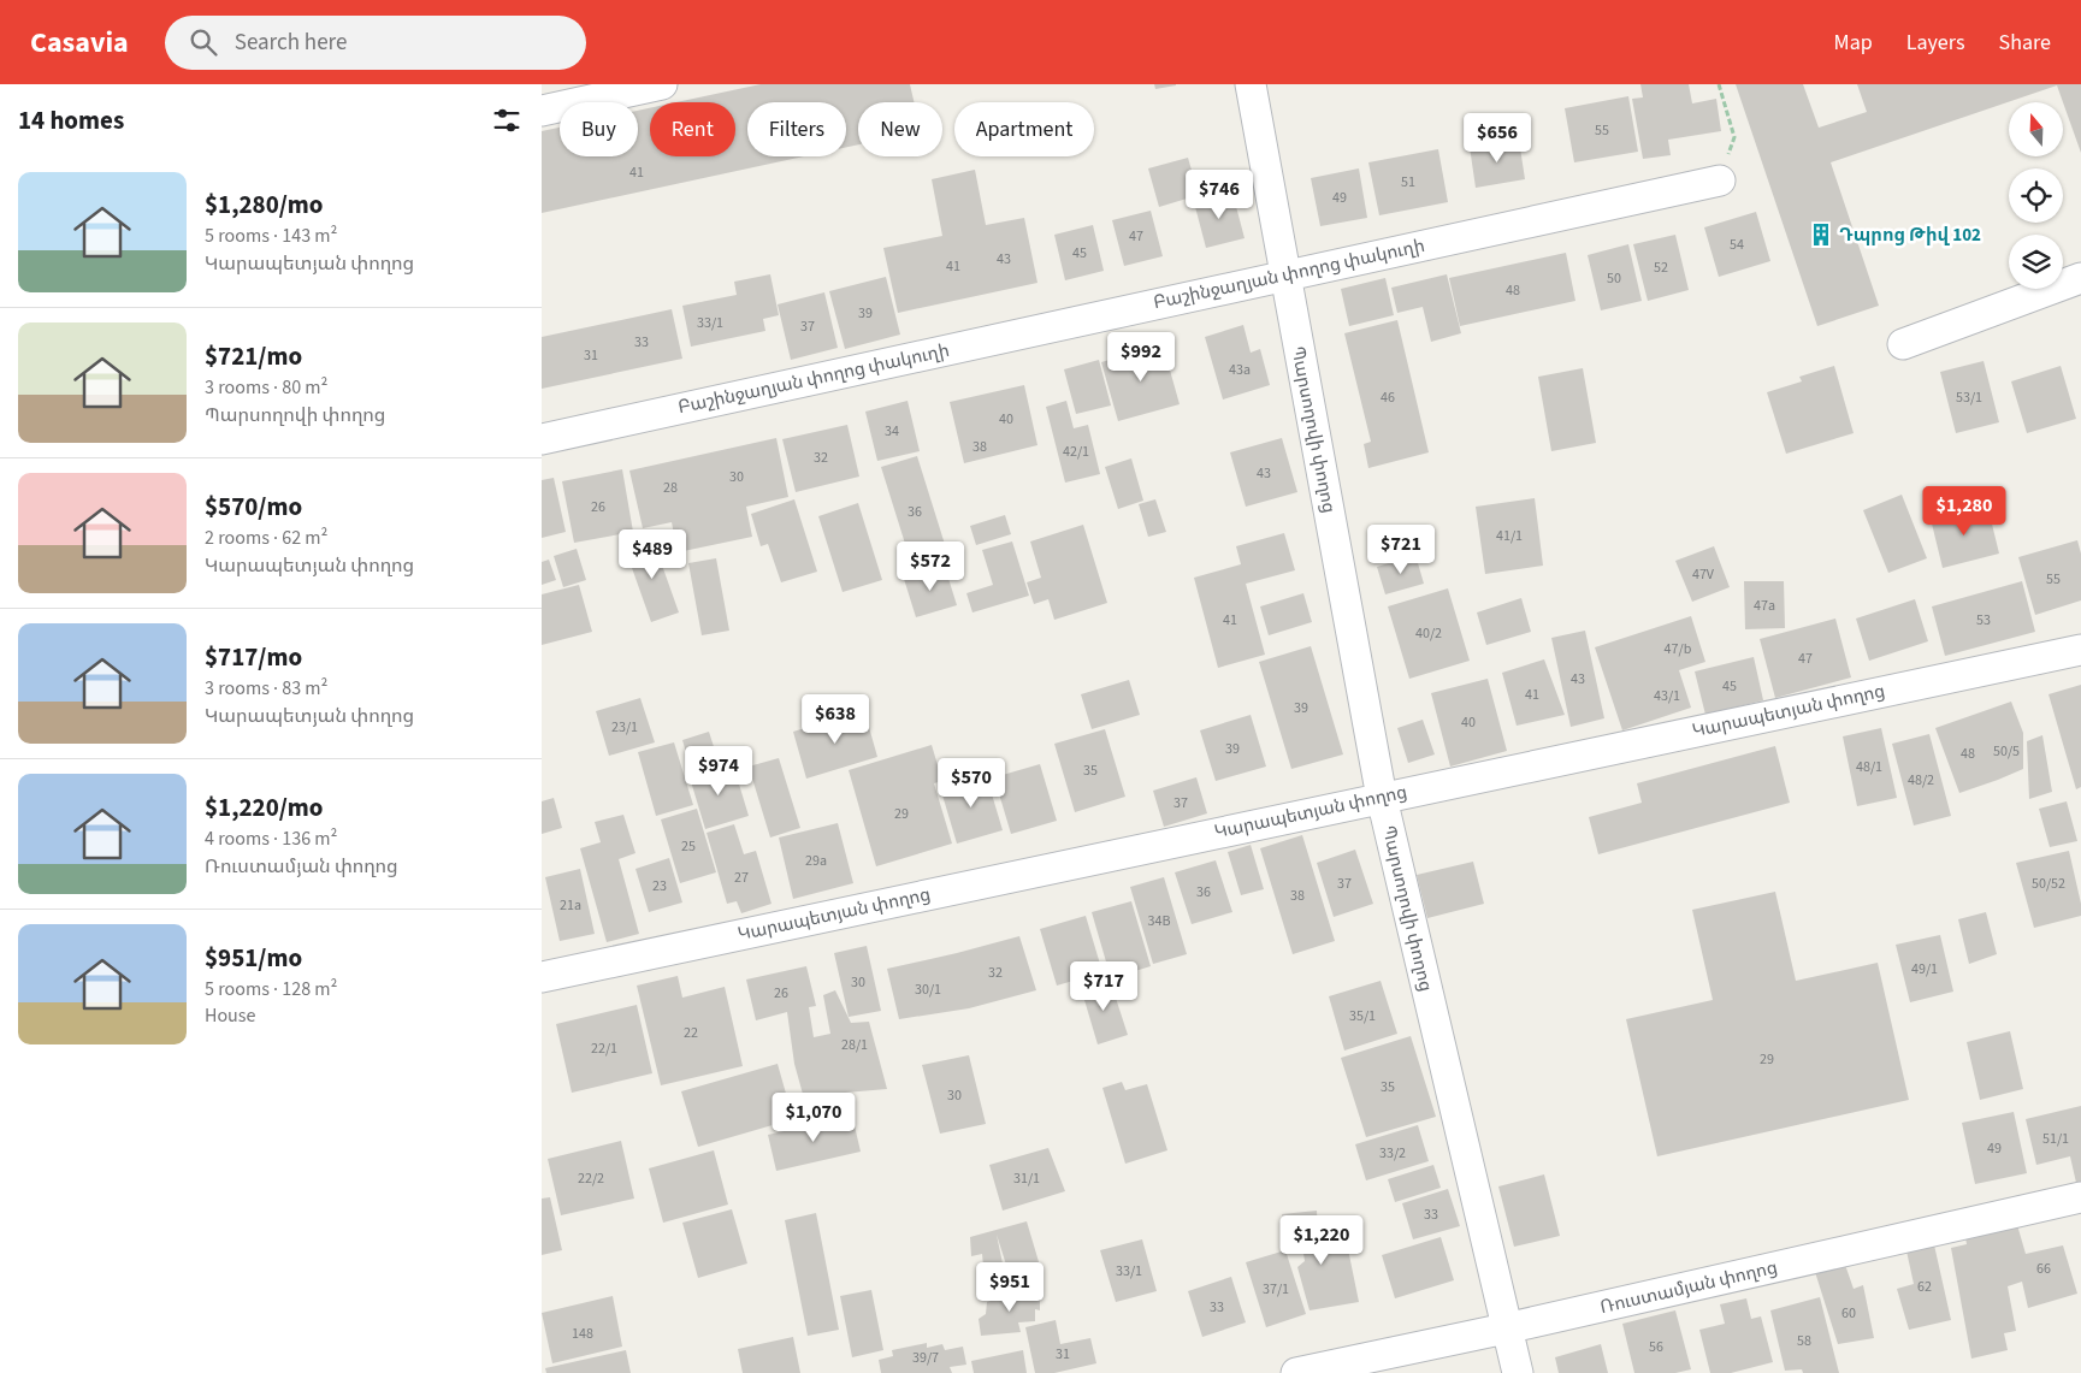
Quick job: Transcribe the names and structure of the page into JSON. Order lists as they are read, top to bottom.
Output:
{
  "streets": {
    "street": [
      "Բաշինջաղյան փողոց փակուղի",
      "Պարսողովի փողոց",
      "Կարապետյան փողոց",
      "Ռուստամյան փողոց"
    ]
  },
  "crossings": [
    ["Բաշինջաղյան փողոց փակուղի", "Պարսողովի փողոց"],
    ["Պարսողովի փողոց", "Կարապետյան փողոց"],
    ["Պարսողովի փողոց", "Ռուստամյան փողոց"]
  ],
  "places": {
    "building": ["Դպրոց Թիվ 102"]
  },
  "house_numbers": [
    "55",
    "41",
    "51",
    "49",
    "47",
    "54",
    "45",
    "43",
    "41",
    "52",
    "50",
    "48",
    "39",
    "33/1",
    "37",
    "33",
    "31",
    "43a",
    "46",
    "53/1",
    "40",
    "34",
    "38",
    "42/1",
    "32",
    "43",
    "30",
    "28",
    "26",
    "36",
    "41/1",
    "47V",
    "55",
    "47a",
    "41",
    "53",
    "40/2",
    "47/b",
    "47",
    "43",
    "45",
    "41",
    "43/1",
    "39",
    "40",
    "23/1",
    "39",
    "50/5",
    "48",
    "48/1",
    "35",
    "48/2",
    "37",
    "29",
    "25",
    "29a",
    "27",
    "37",
    "50/52",
    "23",
    "36",
    "38",
    "21a",
    "34B",
    "49/1",
    "32",
    "30",
    "30/1",
    "26",
    "35/1",
    "22",
    "28/1",
    "22/1",
    "29",
    "35",
    "30",
    "51/1",
    "49",
    "33/2",
    "22/2",
    "31/1",
    "33",
    "66",
    "33/1",
    "62",
    "37/1",
    "33",
    "60",
    "148",
    "58",
    "56",
    "31",
    "39/7"
  ],
  "north": "top",
  "page": {
    "header": "Casavia",
    "search": "Search here",
    "nav": ["Map", "Layers", "Share"],
    "heading": "14 homes",
    "chip": [
      "Buy",
      "Rent",
      "Filters",
      "New",
      "Apartment"
    ],
    "price": [
      "$656",
      "$746",
      "$992",
      "$1,280",
      "$721",
      "$489",
      "$572",
      "$638",
      "$974",
      "$570",
      "$717",
      "$1,070",
      "$1,220",
      "$951"
    ],
    "list": [
      {
        "name": "$1,280/mo",
        "note": "5 rooms · 143 m² · Կարապետյան փողոց"
      },
      {
        "name": "$721/mo",
        "note": "3 rooms · 80 m² · Պարսողովի փողոց"
      },
      {
        "name": "$570/mo",
        "note": "2 rooms · 62 m² · Կարապետյան փողոց"
      },
      {
        "name": "$717/mo",
        "note": "3 rooms · 83 m² · Կարապետյան փողոց"
      },
      {
        "name": "$1,220/mo",
        "note": "4 rooms · 136 m² · Ռուստամյան փողոց"
      },
      {
        "name": "$951/mo",
        "note": "5 rooms · 128 m² · House"
      }
    ]
  }
}
